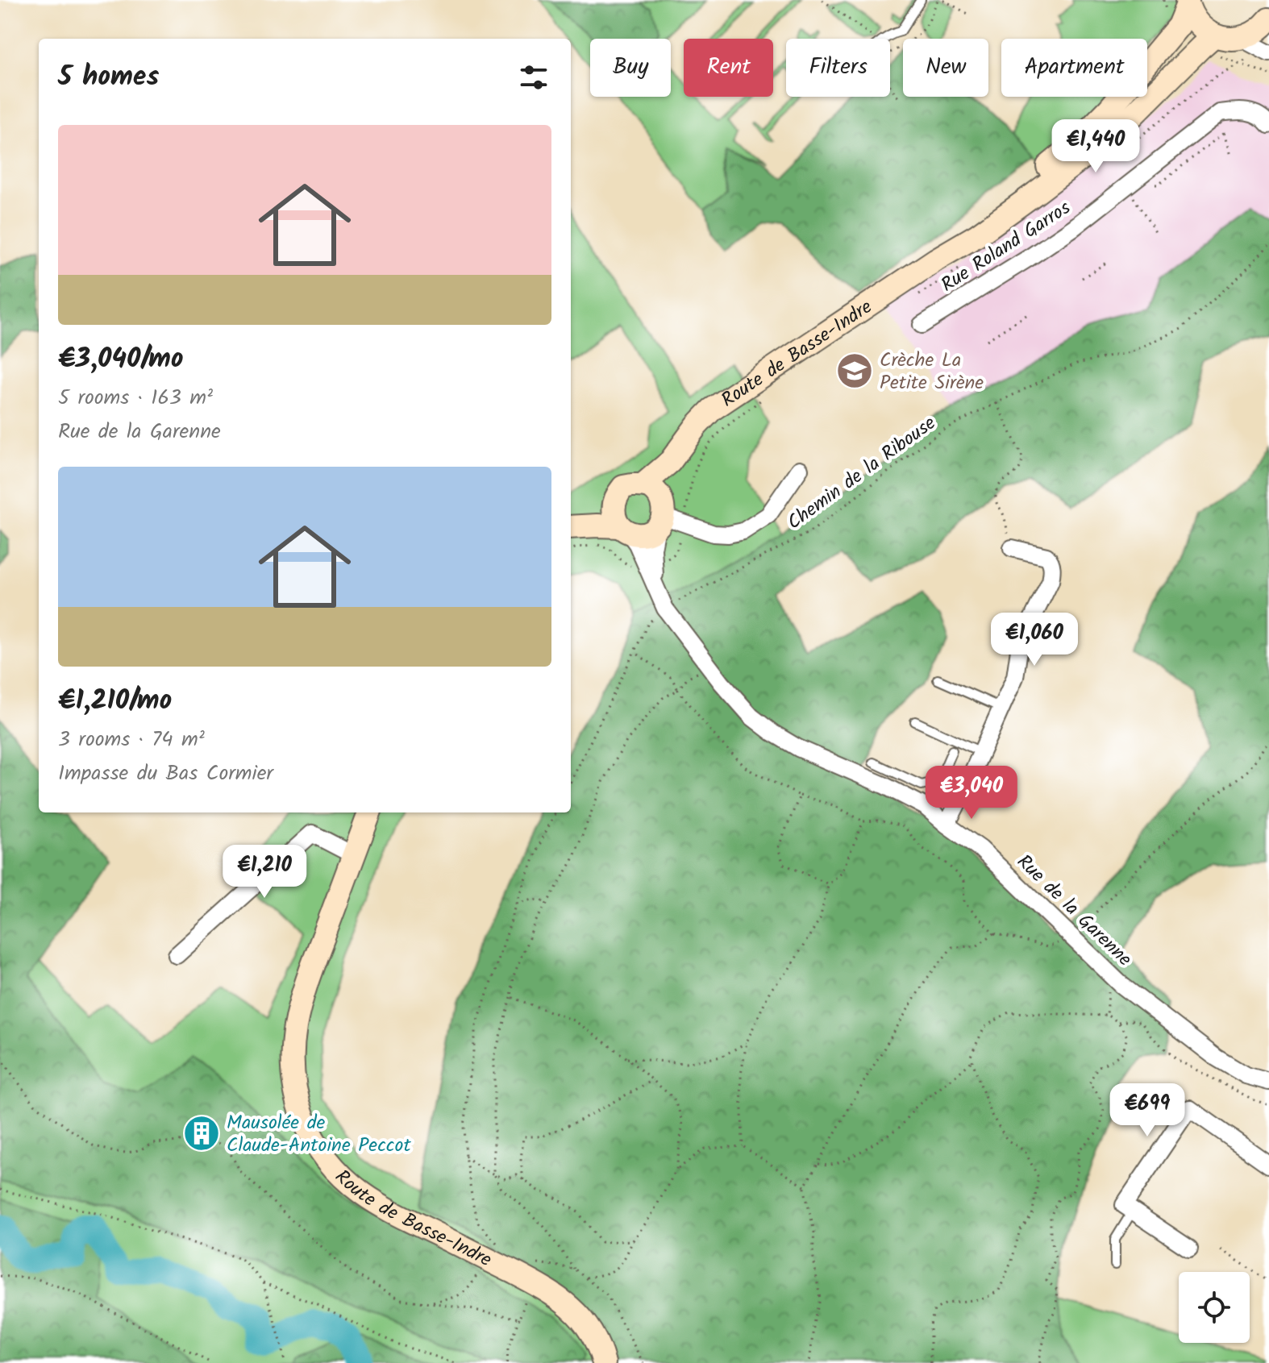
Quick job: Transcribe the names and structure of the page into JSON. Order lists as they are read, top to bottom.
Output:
{
  "streets": {
    "main road": ["Route de Basse-Indre"],
    "street": ["Rue Roland Garros", "Rue de la Garenne"],
    "path": ["Chemin de la Ribouse"]
  },
  "crossings": [
    ["Route de Basse-Indre", "Rue de la Garenne"],
    ["Chemin de la Ribouse", "Rue de la Garenne"]
  ],
  "places": {
    "school or university": ["Crèche La Petite Sirène"],
    "building": ["Mausolée de Claude-Antoine Peccot"]
  },
  "page": {
    "chip": [
      "Buy",
      "Rent",
      "Filters",
      "New",
      "Apartment"
    ],
    "heading": "5 homes",
    "list": [
      {
        "name": "€3,040/mo",
        "note": "5 rooms · 163 m² · Rue de la Garenne"
      },
      {
        "name": "€1,210/mo",
        "note": "3 rooms · 74 m² · Impasse du Bas Cormier"
      }
    ],
    "price": [
      "€1,440",
      "€1,060",
      "€3,040",
      "€1,210",
      "€699"
    ]
  }
}
